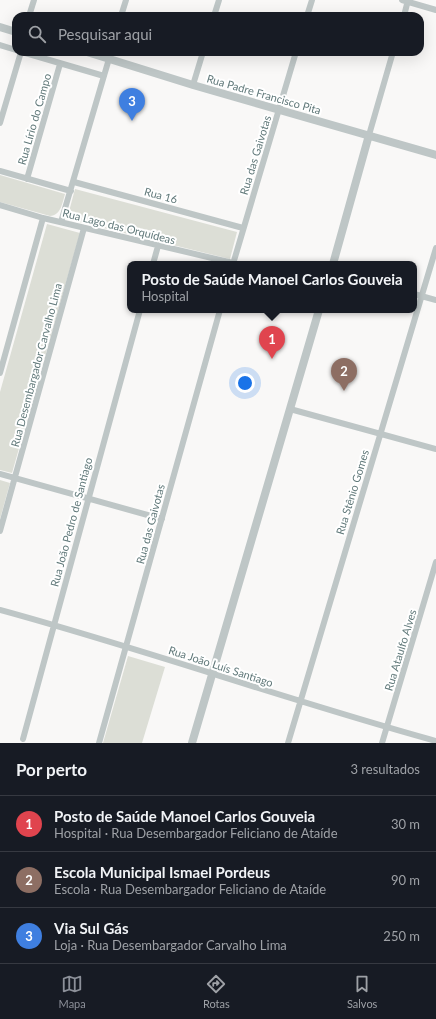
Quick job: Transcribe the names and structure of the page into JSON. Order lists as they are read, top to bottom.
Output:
{
  "streets": {
    "street": [
      "Rua Padre Francisco Pita",
      "Rua Lírio do Campo",
      "Rua das Gaivotas",
      "Rua 16",
      "Rua Lago das Orquídeas",
      "Rua Desembargador Carvalho Lima",
      "Rua Stênio Gomes",
      "Rua João Pedro de Santiago",
      "Rua Ataulfo Alves",
      "Rua João Luís Santiago"
    ]
  },
  "crossings": [
    ["Rua Padre Francisco Pita", "Rua das Gaivotas"],
    ["Rua Lírio do Campo", "Rua Lago das Orquídeas"],
    ["Rua das Gaivotas", "Rua 16"],
    ["Rua das Gaivotas", "Rua João Luís Santiago"],
    ["Rua Lago das Orquídeas", "Rua Desembargador Carvalho Lima"],
    ["Rua Stênio Gomes", "Rua João Luís Santiago"],
    ["Rua João Pedro de Santiago", "Rua João Luís Santiago"],
    ["Rua Ataulfo Alves", "Rua João Luís Santiago"]
  ],
  "page": {
    "search": "Pesquisar aqui",
    "pins": ["3", "1", "2"],
    "popup": ["Posto de Saúde Manoel Carlos Gouveia", "Hospital"],
    "heading": ["Por perto", "3 resultados"],
    "list": [
      {
        "mark": "1",
        "name": "Posto de Saúde Manoel Carlos Gouveia",
        "note": "Hospital · Rua Desembargador Feliciano de Ataíde",
        "value": "30 m"
      },
      {
        "mark": "2",
        "name": "Escola Municipal Ismael Pordeus",
        "note": "Escola · Rua Desembargador Feliciano de Ataíde",
        "value": "90 m"
      },
      {
        "mark": "3",
        "name": "Via Sul Gás",
        "note": "Loja · Rua Desembargador Carvalho Lima",
        "value": "250 m"
      }
    ],
    "nav": ["Mapa", "Rotas", "Salvos"]
  }
}
